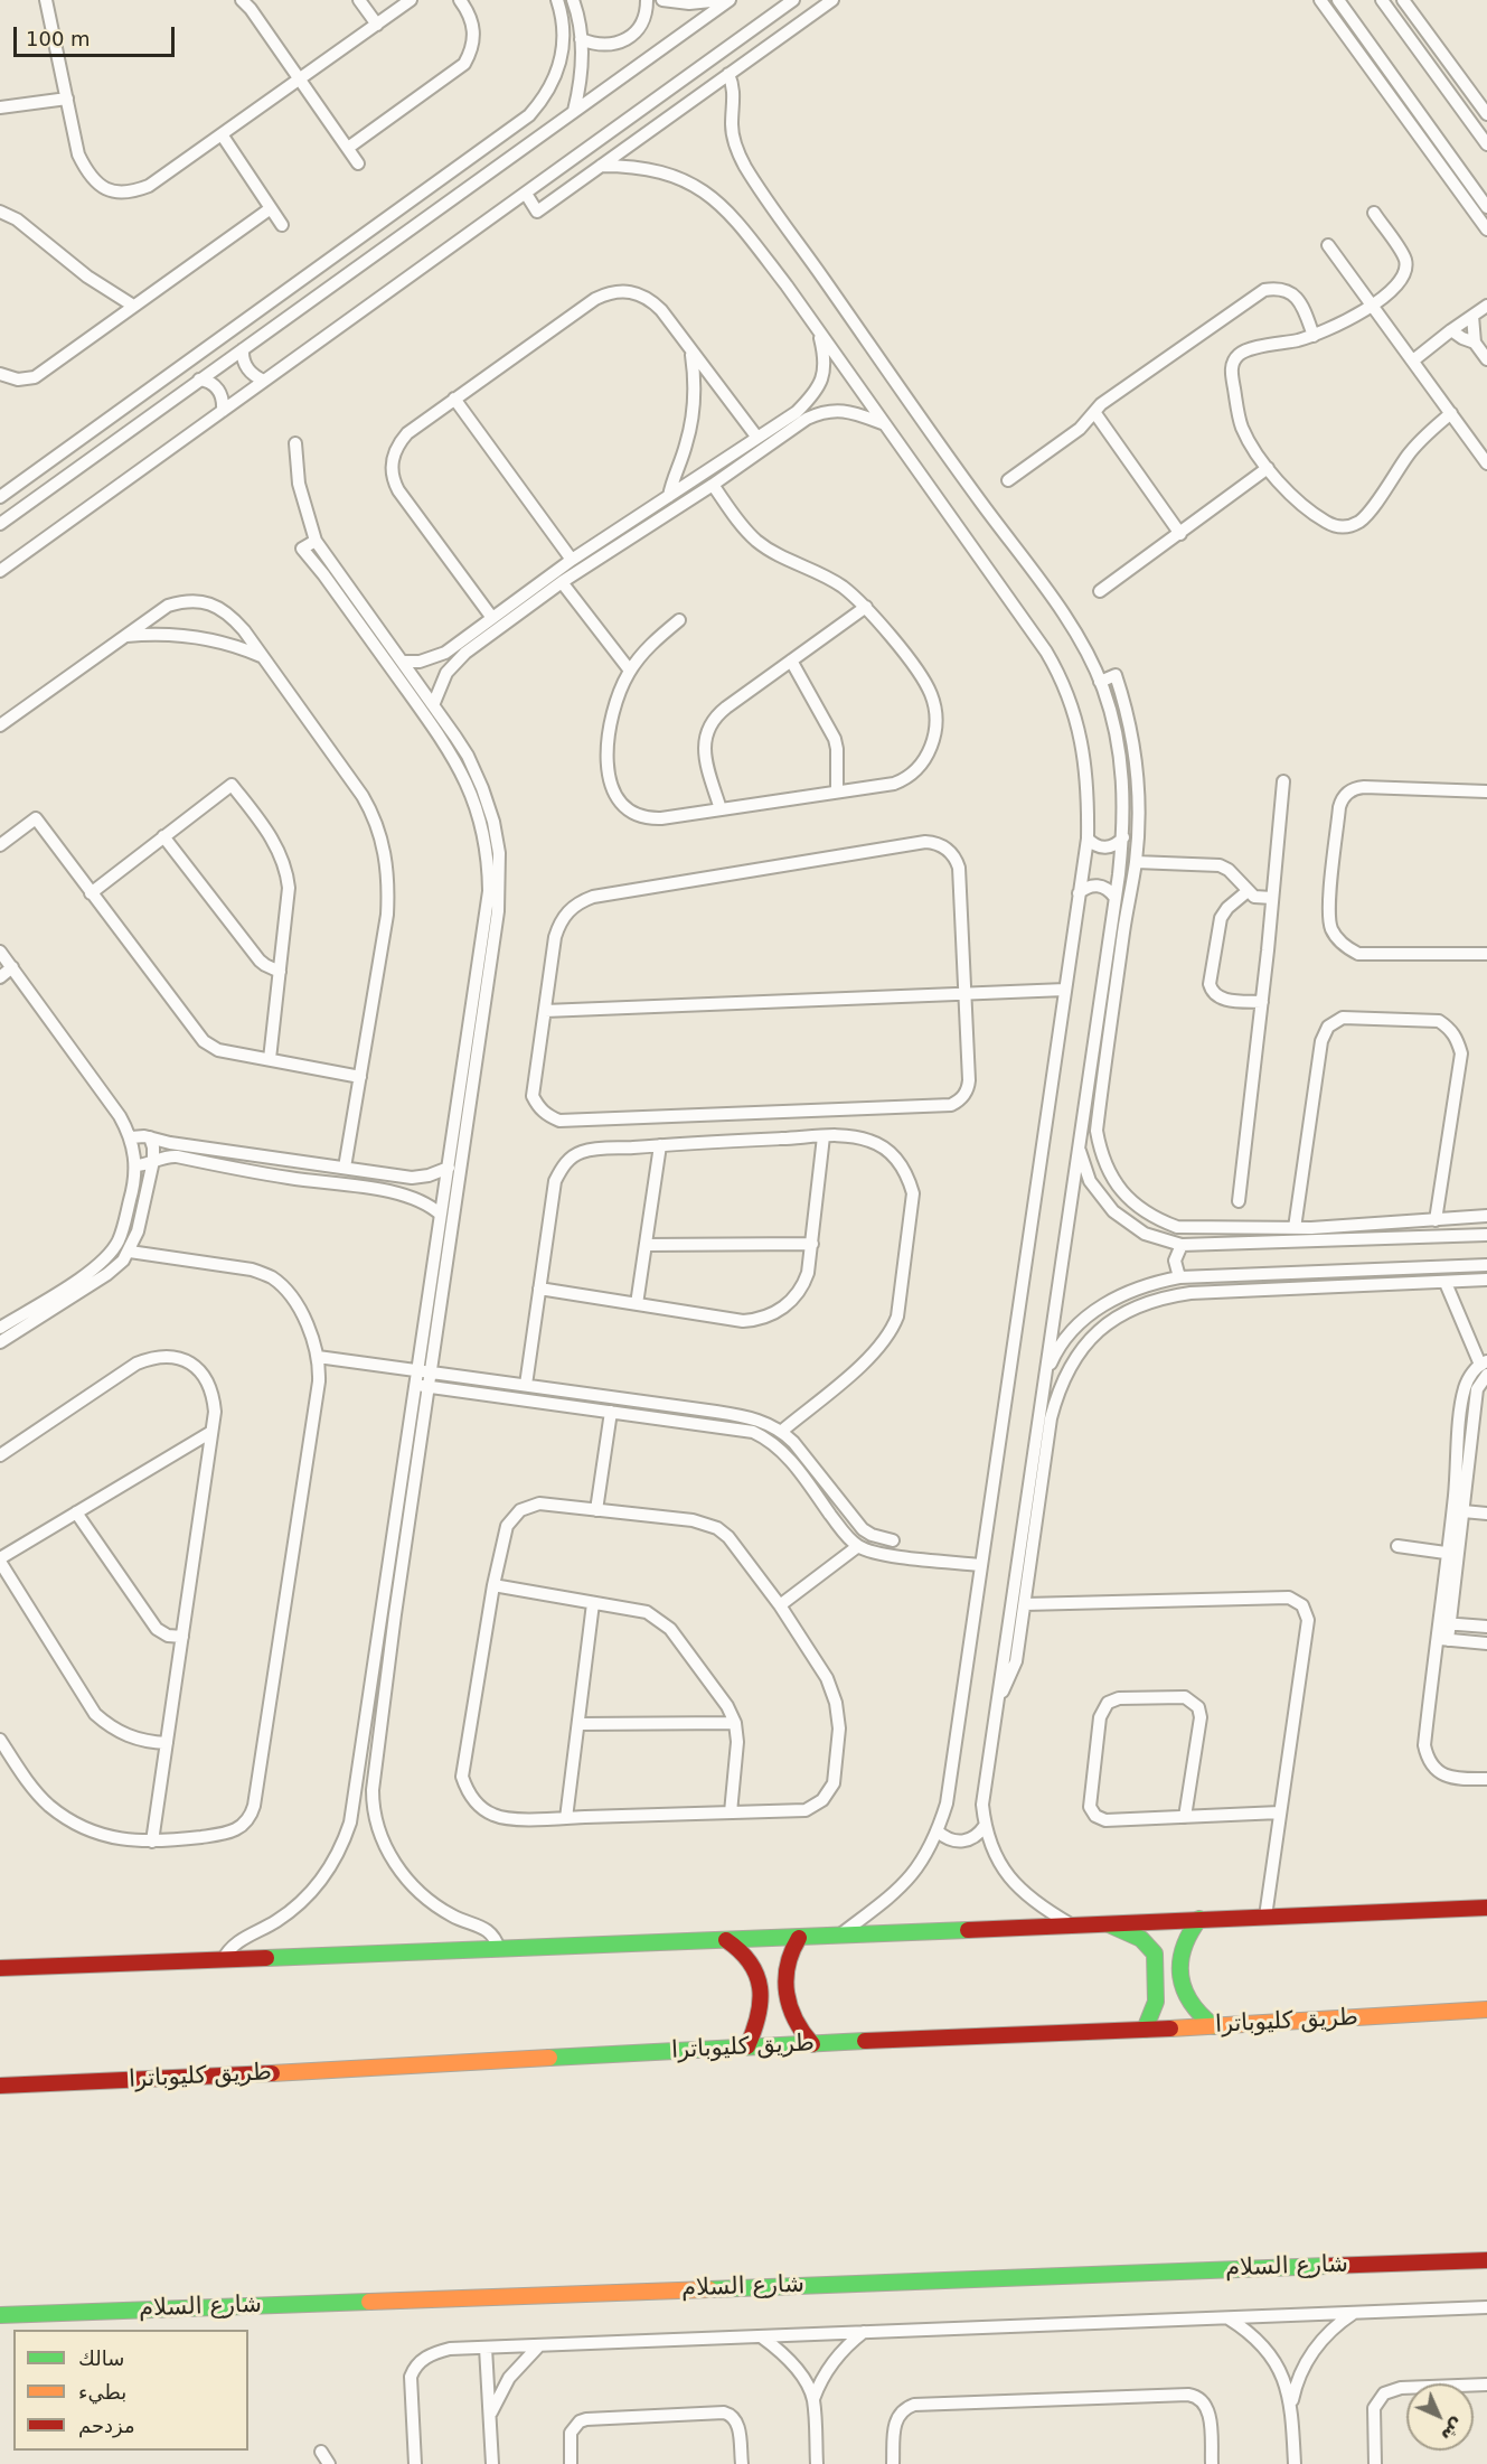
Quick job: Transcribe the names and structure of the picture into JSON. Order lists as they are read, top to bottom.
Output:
{
  "streets": {
    "main road": ["طريق كليوباترا", "شارع السلام"]
  },
  "legend": ["سالك", "بطيء", "مزدحم"],
  "scale_bar": "100 m",
  "north": "bottom right"
}
